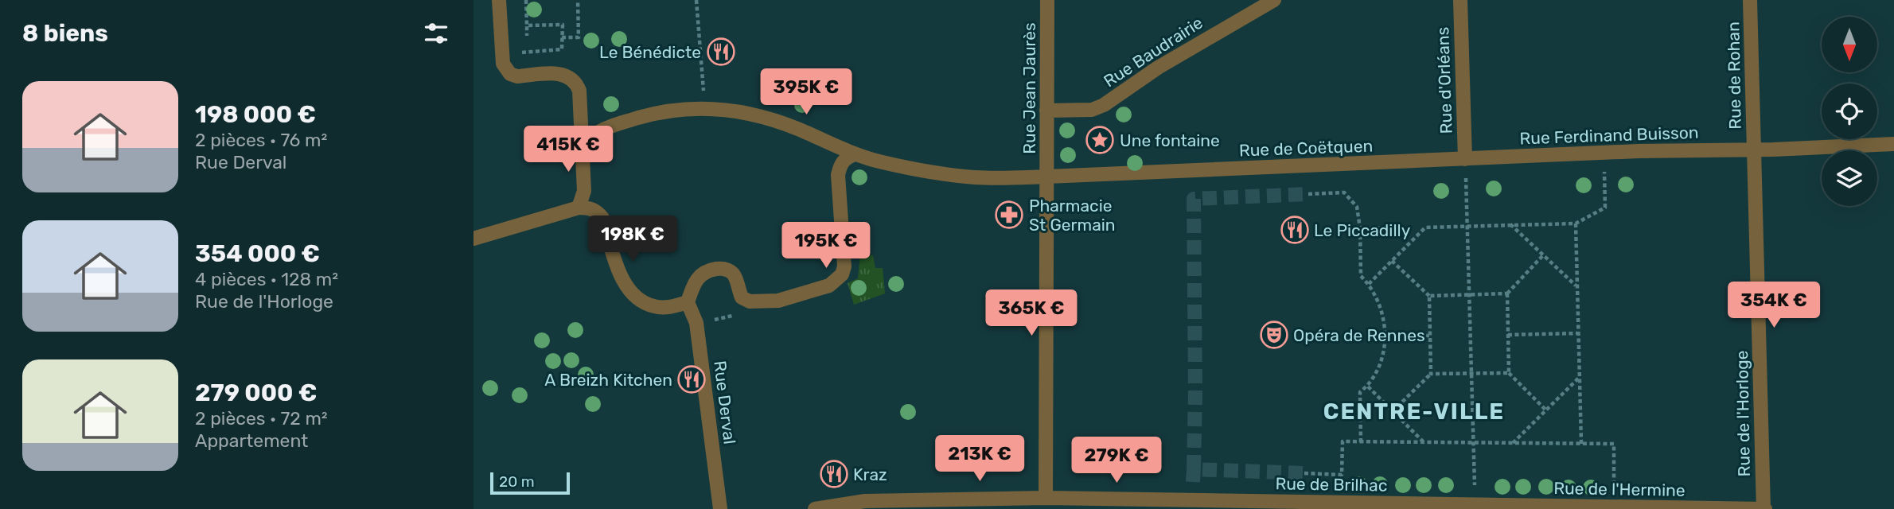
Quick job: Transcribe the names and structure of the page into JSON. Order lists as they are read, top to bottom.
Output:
{
  "streets": {
    "street": [
      "Rue Baudrairie",
      "Rue de Rohan",
      "Rue d'Orléans",
      "Rue Jean Jaurès",
      "Rue Ferdinand Buisson",
      "Rue de Coëtquen",
      "Rue Derval",
      "Rue de l'Horloge",
      "Rue de Brilhac",
      "Rue de l'Hermine"
    ]
  },
  "crossings": [
    ["Rue Baudrairie", "Rue Jean Jaurès"],
    ["Rue de Rohan", "Rue Ferdinand Buisson"],
    ["Rue de Rohan", "Rue de l'Horloge"],
    ["Rue d'Orléans", "Rue Ferdinand Buisson"],
    ["Rue d'Orléans", "Rue de Coëtquen"],
    ["Rue Jean Jaurès", "Rue de Coëtquen"],
    ["Rue Jean Jaurès", "Rue de Brilhac"],
    ["Rue Ferdinand Buisson", "Rue de Coëtquen"],
    ["Rue Ferdinand Buisson", "Rue de l'Horloge"],
    ["Rue de l'Horloge", "Rue de l'Hermine"],
    ["Rue de Brilhac", "Rue de l'Hermine"]
  ],
  "districts": ["CENTRE-VILLE"],
  "places": {
    "restaurant": [
      "Le Bénédicte",
      "Le Piccadilly",
      "A Breizh Kitchen",
      "Kraz"
    ],
    "place": ["Une fontaine"],
    "pharmacy": ["Pharmacie St Germain"],
    "theatre": ["Opéra de Rennes"]
  },
  "scale_bar": "20 m",
  "north": "bottom",
  "page": {
    "heading": "8 biens",
    "list": [
      {
        "name": "198 000 €",
        "note": "2 pièces · 76 m² · Rue Derval"
      },
      {
        "name": "354 000 €",
        "note": "4 pièces · 128 m² · Rue de l'Horloge"
      },
      {
        "name": "279 000 €",
        "note": "2 pièces · 72 m² · Appartement"
      }
    ],
    "price": [
      "395K €",
      "415K €",
      "198K €",
      "195K €",
      "354K €",
      "365K €",
      "213K €",
      "279K €"
    ],
    "scale": "20 m"
  }
}
